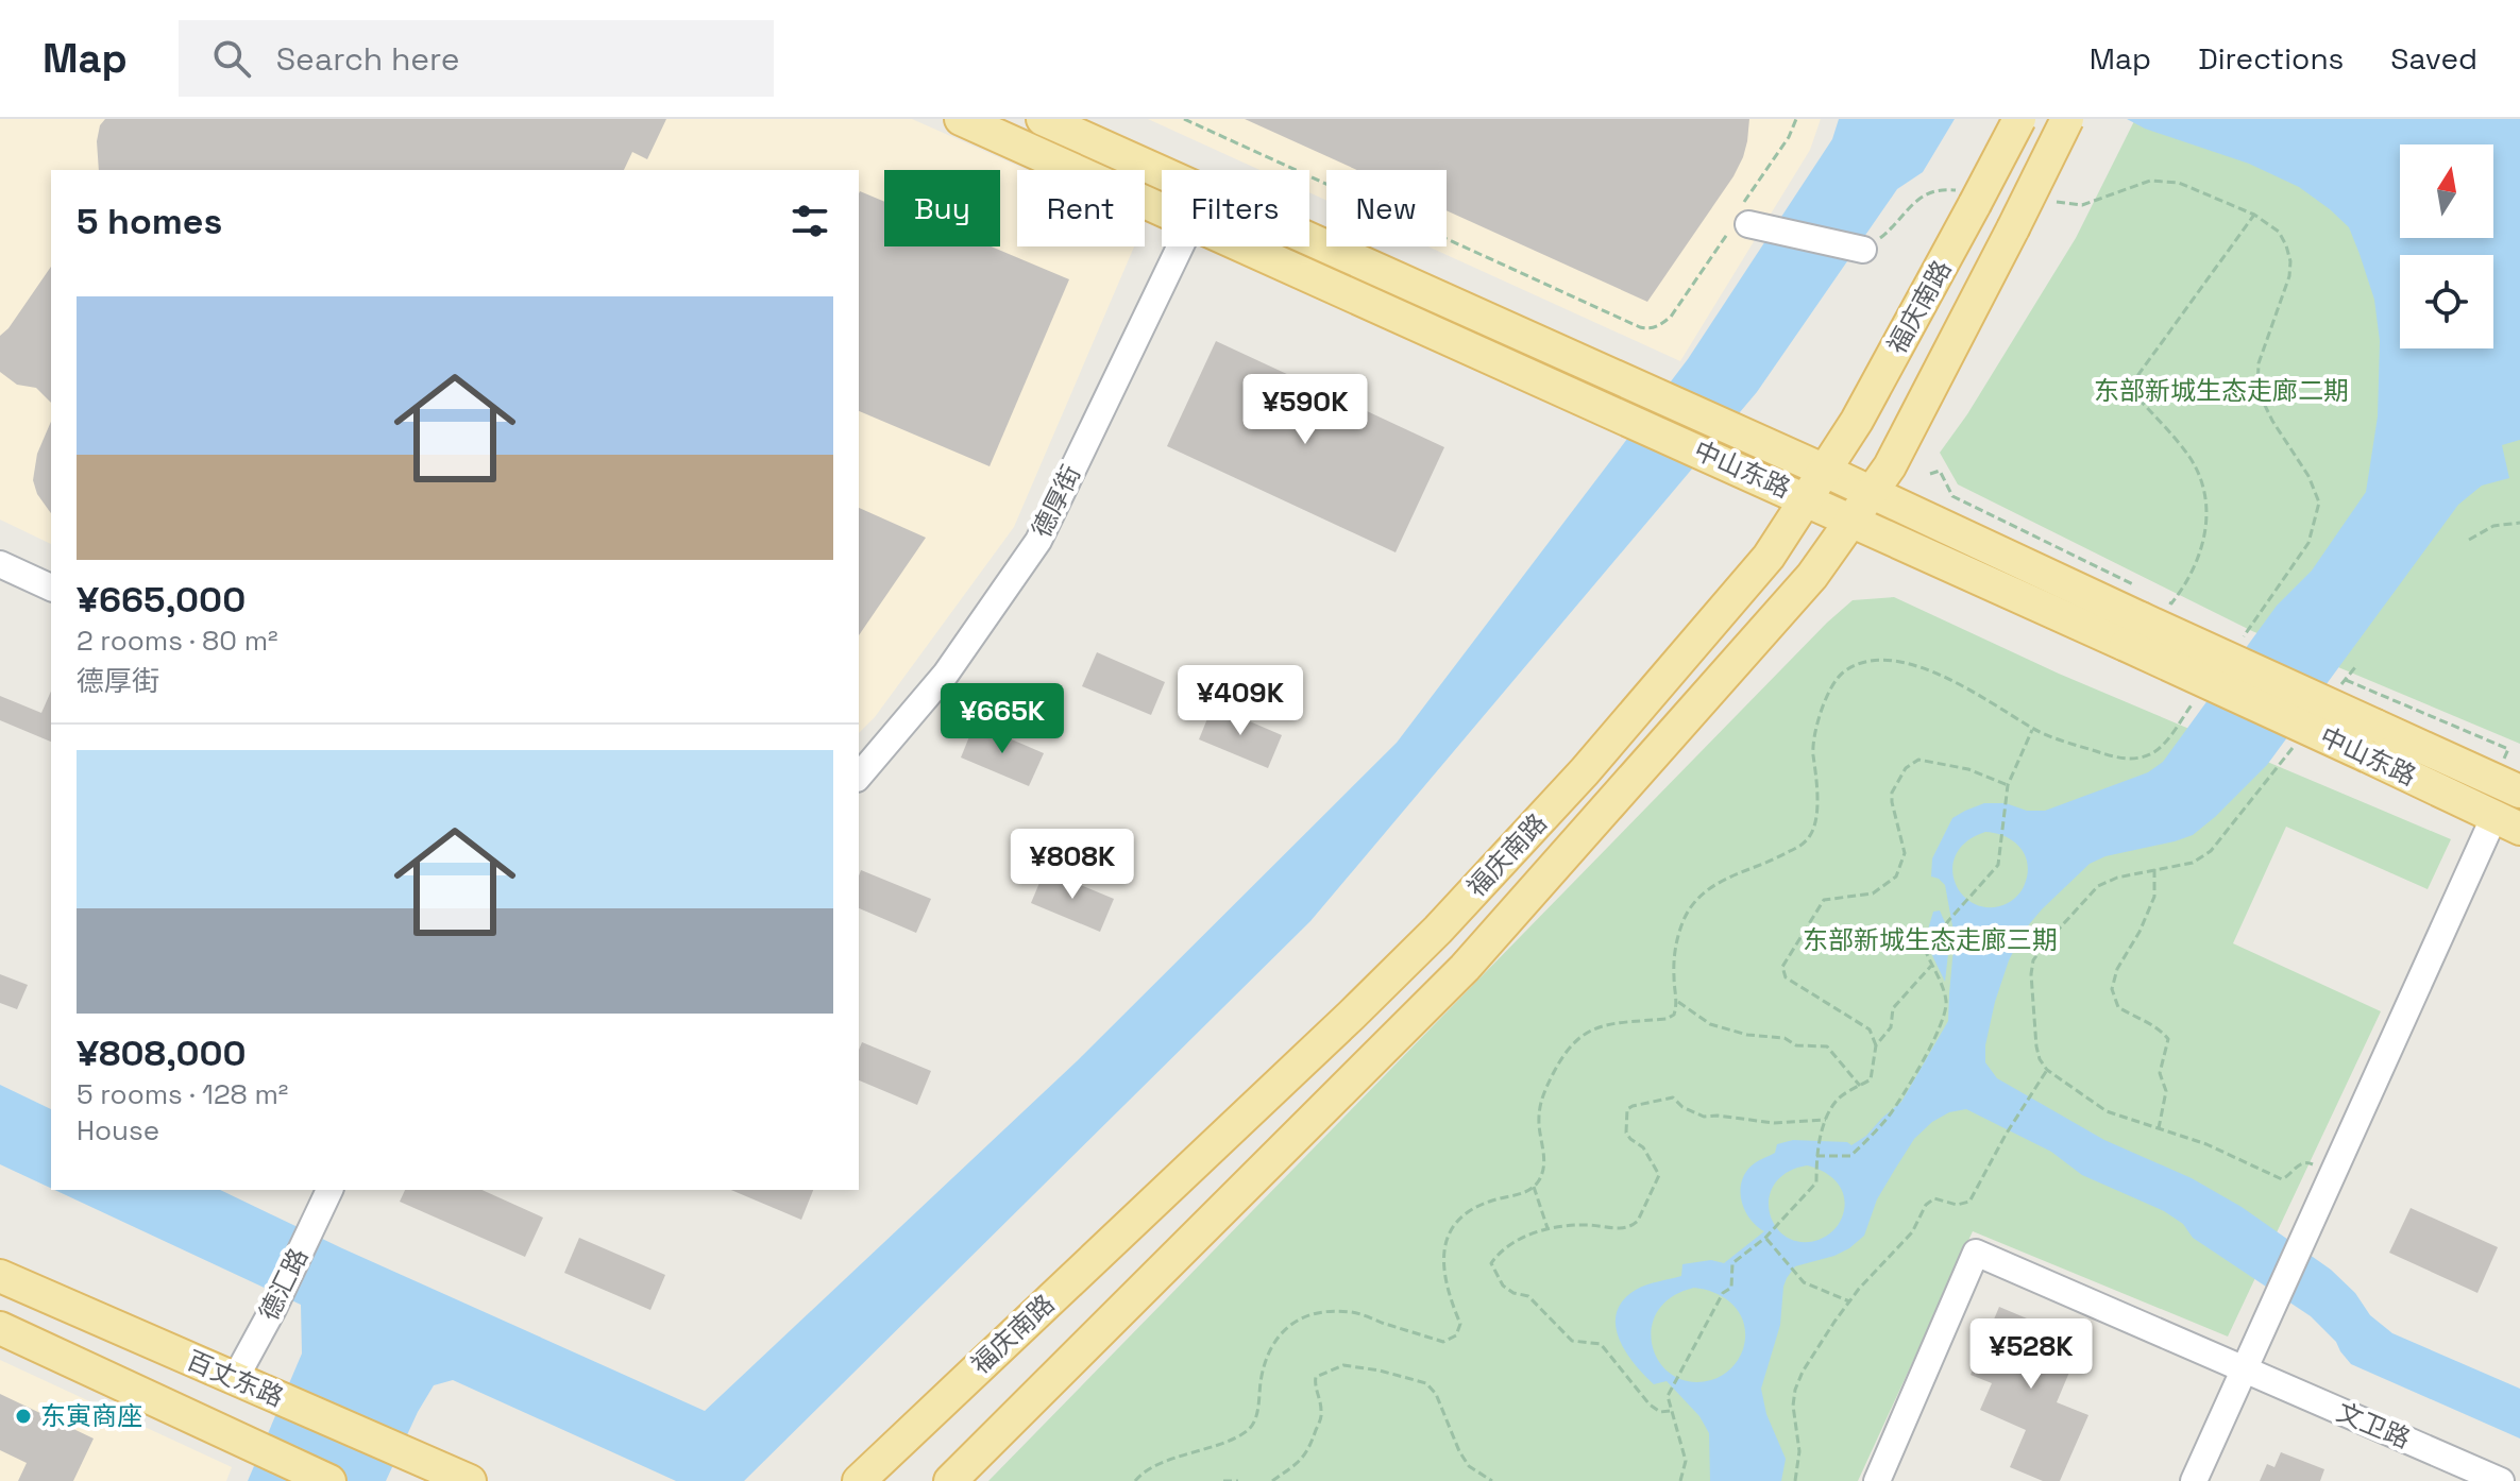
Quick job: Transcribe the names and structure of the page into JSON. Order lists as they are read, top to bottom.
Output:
{
  "streets": {
    "main road": ["福庆南路", "中山东路", "百丈东路"],
    "street": ["德厚街", "德汇路", "文卫路"]
  },
  "crossings": [
    ["福庆南路", "中山东路"],
    ["德汇路", "百丈东路"]
  ],
  "parks": ["东部新城生态走廊二期", "东部新城生态走廊三期"],
  "places": ["东寅商座"],
  "north": "top",
  "page": {
    "header": "Map",
    "search": "Search here",
    "nav": ["Map", "Directions", "Saved"],
    "chip": [
      "Buy",
      "Rent",
      "Filters",
      "New"
    ],
    "heading": "5 homes",
    "list": [
      {
        "name": "¥665,000",
        "note": "2 rooms · 80 m² · 德厚街"
      },
      {
        "name": "¥808,000",
        "note": "5 rooms · 128 m² · House"
      }
    ],
    "price": [
      "¥590K",
      "¥409K",
      "¥665K",
      "¥808K",
      "¥528K"
    ]
  }
}
